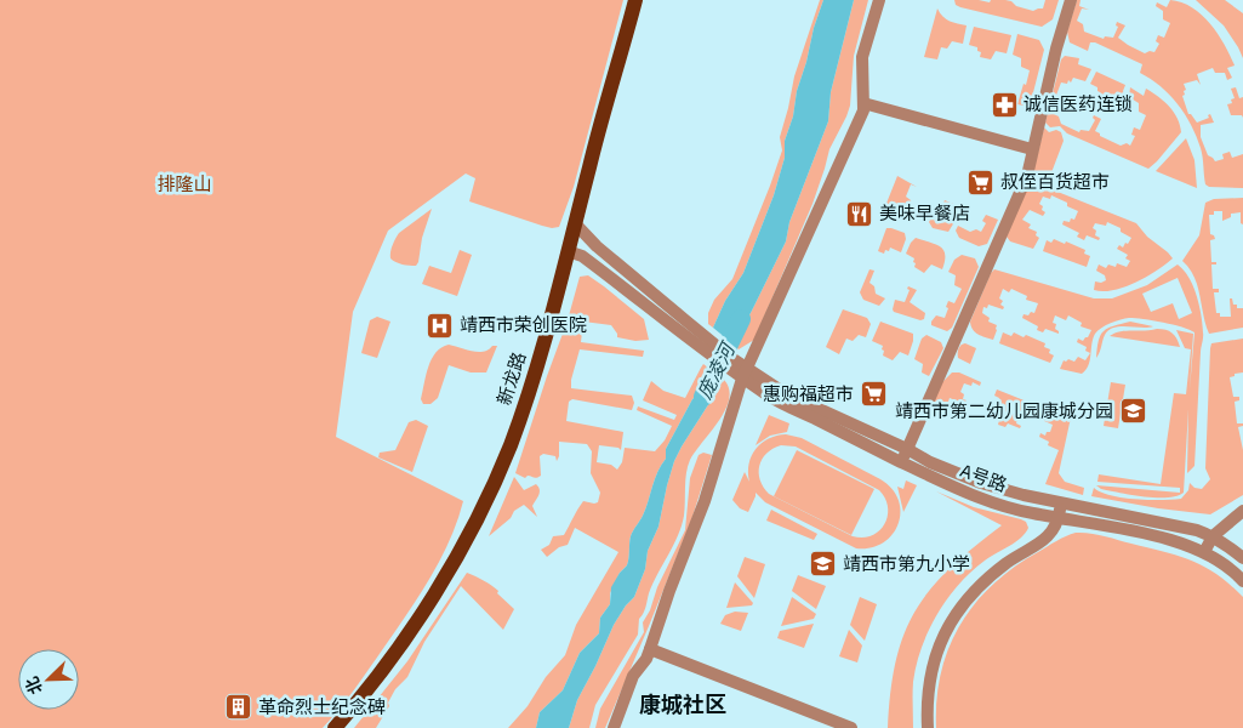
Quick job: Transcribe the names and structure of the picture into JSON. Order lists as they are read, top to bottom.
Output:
{
  "streets": {
    "main road": ["新龙路"],
    "street": ["A号路"]
  },
  "districts": ["康城社区"],
  "water": ["庞凌河"],
  "parks": ["排隆山"],
  "places": {
    "pharmacy": ["诚信医药连锁"],
    "supermarket": ["叔侄百货超市", "惠购福超市"],
    "restaurant": ["美味早餐店"],
    "hospital": ["靖西市荣创医院"],
    "school or university": ["靖西市第二幼儿园康城分园", "靖西市第九小学"],
    "building": ["革命烈士纪念碑"]
  },
  "north": "bottom left"
}
